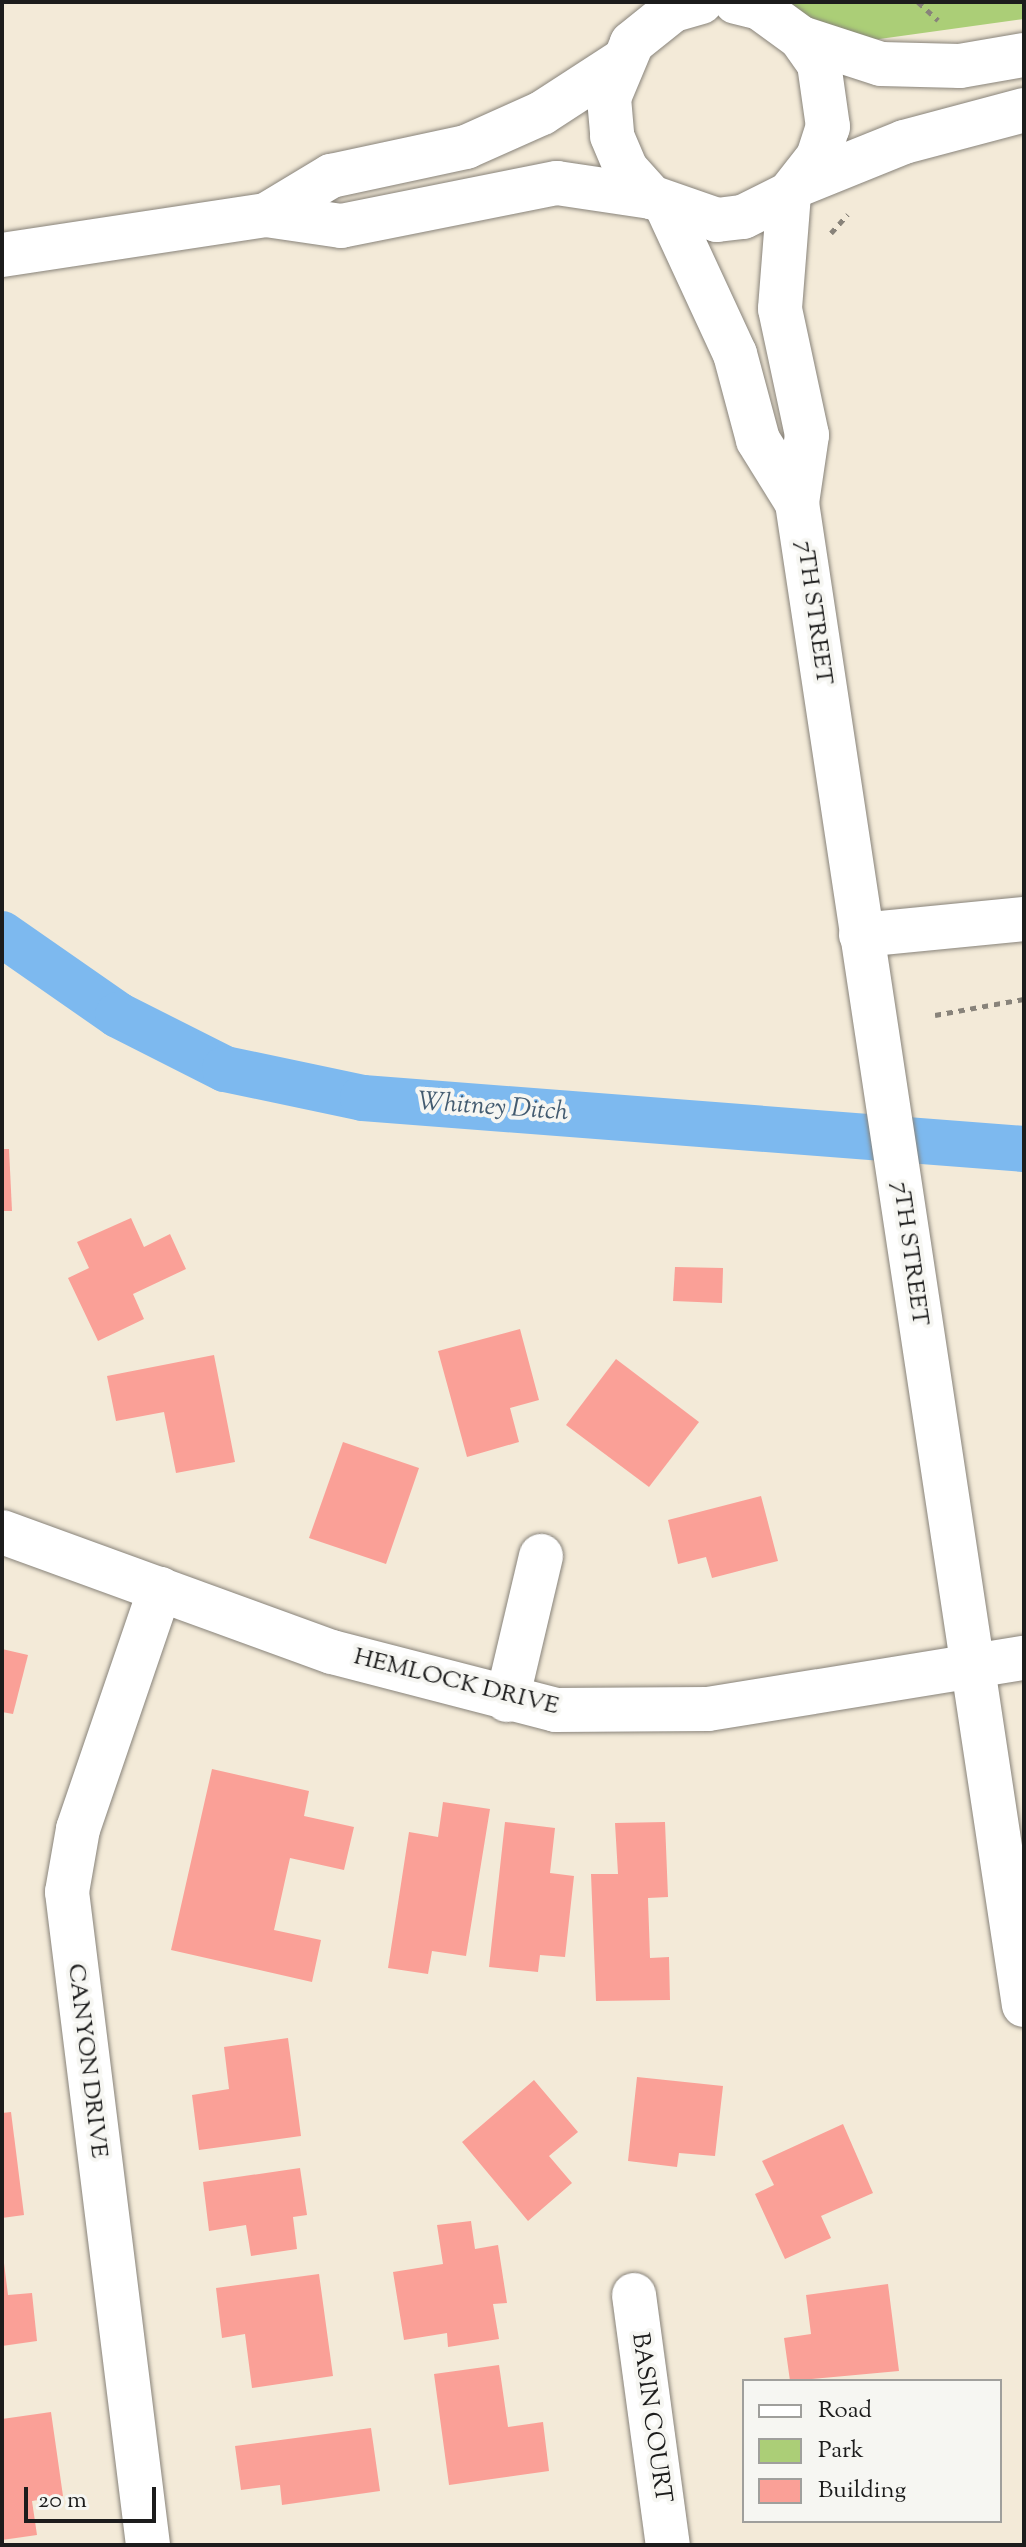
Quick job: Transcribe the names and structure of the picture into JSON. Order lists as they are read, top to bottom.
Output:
{
  "streets": {
    "street": [
      "7TH STREET",
      "HEMLOCK DRIVE",
      "CANYON DRIVE",
      "BASIN COURT"
    ]
  },
  "crossings": [
    ["7TH STREET", "HEMLOCK DRIVE"],
    ["HEMLOCK DRIVE", "CANYON DRIVE"]
  ],
  "water": ["Whitney Ditch"],
  "legend": ["Road", "Park", "Building"],
  "scale_bar": "20 m"
}
